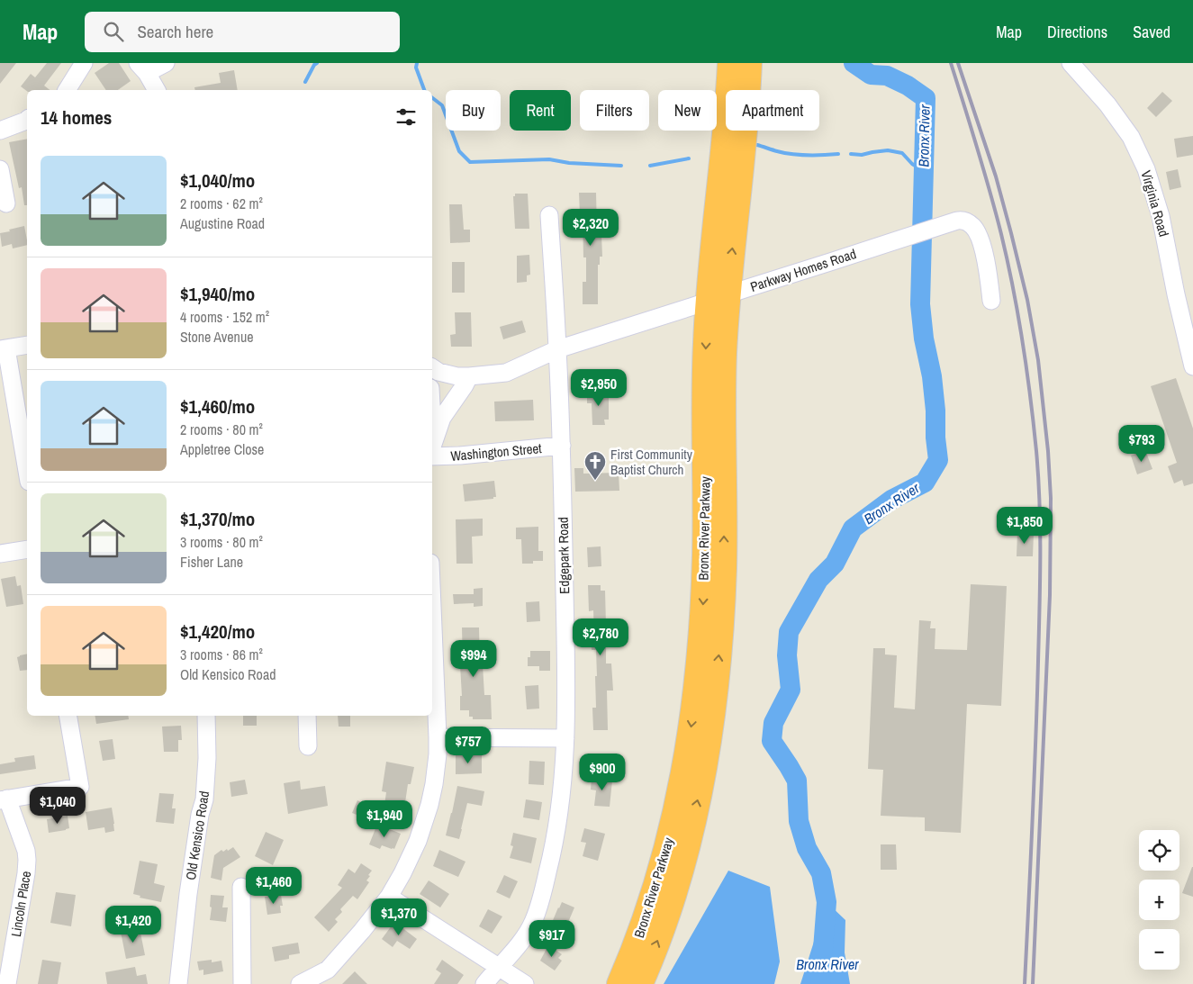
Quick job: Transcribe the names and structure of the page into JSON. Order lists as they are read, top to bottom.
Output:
{
  "streets": {
    "highway": ["Bronx River Parkway"],
    "street": [
      "Virginia Road",
      "Parkway Homes Road",
      "Washington Street",
      "Edgepark Road",
      "Old Kensico Road",
      "Lincoln Place"
    ]
  },
  "crossings": [
    ["Parkway Homes Road", "Bronx River Parkway"],
    ["Parkway Homes Road", "Edgepark Road"],
    ["Washington Street", "Edgepark Road"]
  ],
  "water": ["Bronx River"],
  "places": {
    "church": ["First Community Baptist Church"]
  },
  "page": {
    "header": "Map",
    "search": "Search here",
    "nav": ["Map", "Directions", "Saved"],
    "chip": [
      "Buy",
      "Rent",
      "Filters",
      "New",
      "Apartment"
    ],
    "heading": "14 homes",
    "list": [
      {
        "name": "$1,040/mo",
        "note": "2 rooms · 62 m² · Augustine Road"
      },
      {
        "name": "$1,940/mo",
        "note": "4 rooms · 152 m² · Stone Avenue"
      },
      {
        "name": "$1,460/mo",
        "note": "2 rooms · 80 m² · Appletree Close"
      },
      {
        "name": "$1,370/mo",
        "note": "3 rooms · 80 m² · Fisher Lane"
      },
      {
        "name": "$1,420/mo",
        "note": "3 rooms · 86 m² · Old Kensico Road"
      }
    ],
    "price": [
      "$2,320",
      "$2,950",
      "$793",
      "$1,850",
      "$2,780",
      "$994",
      "$757",
      "$900",
      "$1,040",
      "$1,940",
      "$1,460",
      "$1,370",
      "$1,420",
      "$917"
    ],
    "map_buttons": ["+", "−"]
  }
}
